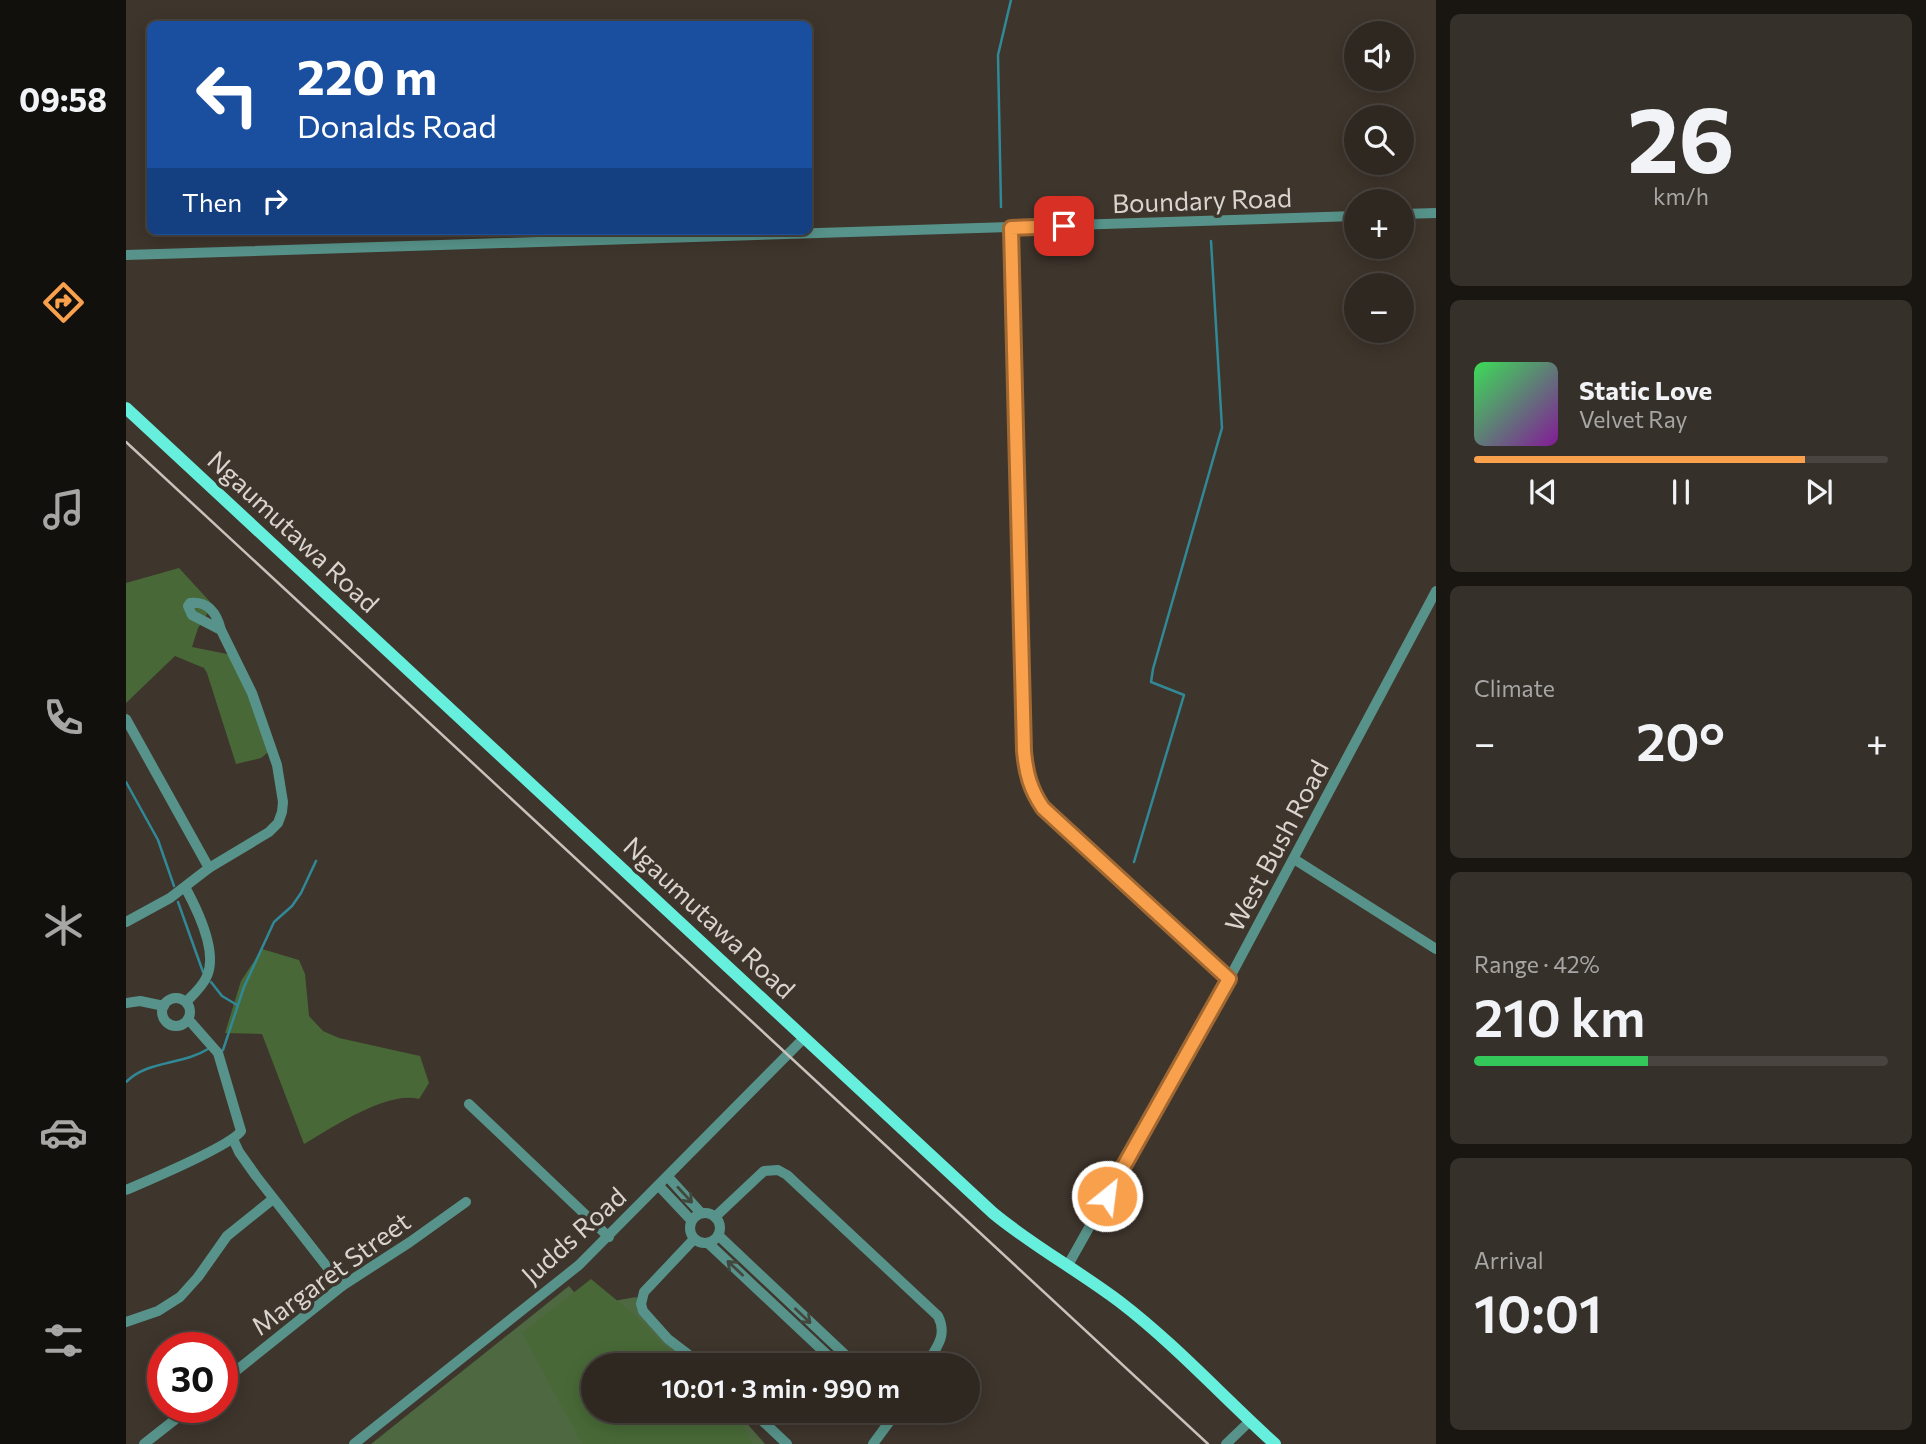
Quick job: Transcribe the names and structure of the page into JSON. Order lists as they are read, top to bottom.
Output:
{
  "streets": {
    "main road": ["Ngaumutawa Road"],
    "street": [
      "Boundary Road",
      "West Bush Road",
      "Judds Road",
      "Margaret Street"
    ]
  },
  "crossings": [
    ["Ngaumutawa Road", "West Bush Road"],
    ["Ngaumutawa Road", "Judds Road"]
  ],
  "page": {
    "tabs": "09:58",
    "tile": [
      ["26", "km/h"],
      "Climate",
      ["Range · 42%", "210 km"],
      ["Arrival", "10:01"]
    ],
    "map_buttons": ["+", "−"],
    "turn": ["220 m", "Donalds Road"],
    "then": "Then",
    "song": ["Static Love", "Velvet Ray"],
    "heat": ["−", "20°", "+"],
    "limit": "30",
    "trip": "10:01 · 3 min · 990 m"
  }
}
